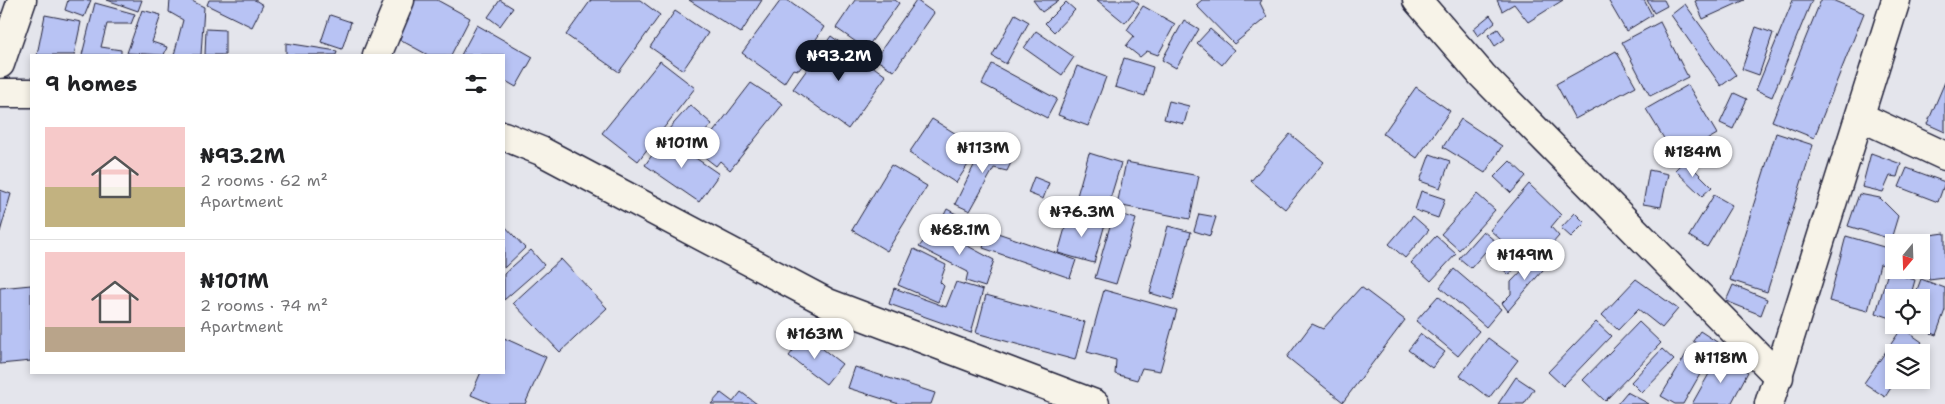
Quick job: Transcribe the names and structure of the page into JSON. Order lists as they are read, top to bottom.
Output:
{
  "north": "bottom",
  "page": {
    "price": [
      "₦93.2M",
      "₦101M",
      "₦113M",
      "₦184M",
      "₦76.3M",
      "₦68.1M",
      "₦149M",
      "₦163M",
      "₦118M"
    ],
    "heading": "9 homes",
    "list": [
      {
        "name": "₦93.2M",
        "note": "2 rooms · 62 m² · Apartment"
      },
      {
        "name": "₦101M",
        "note": "2 rooms · 74 m² · Apartment"
      }
    ]
  }
}
